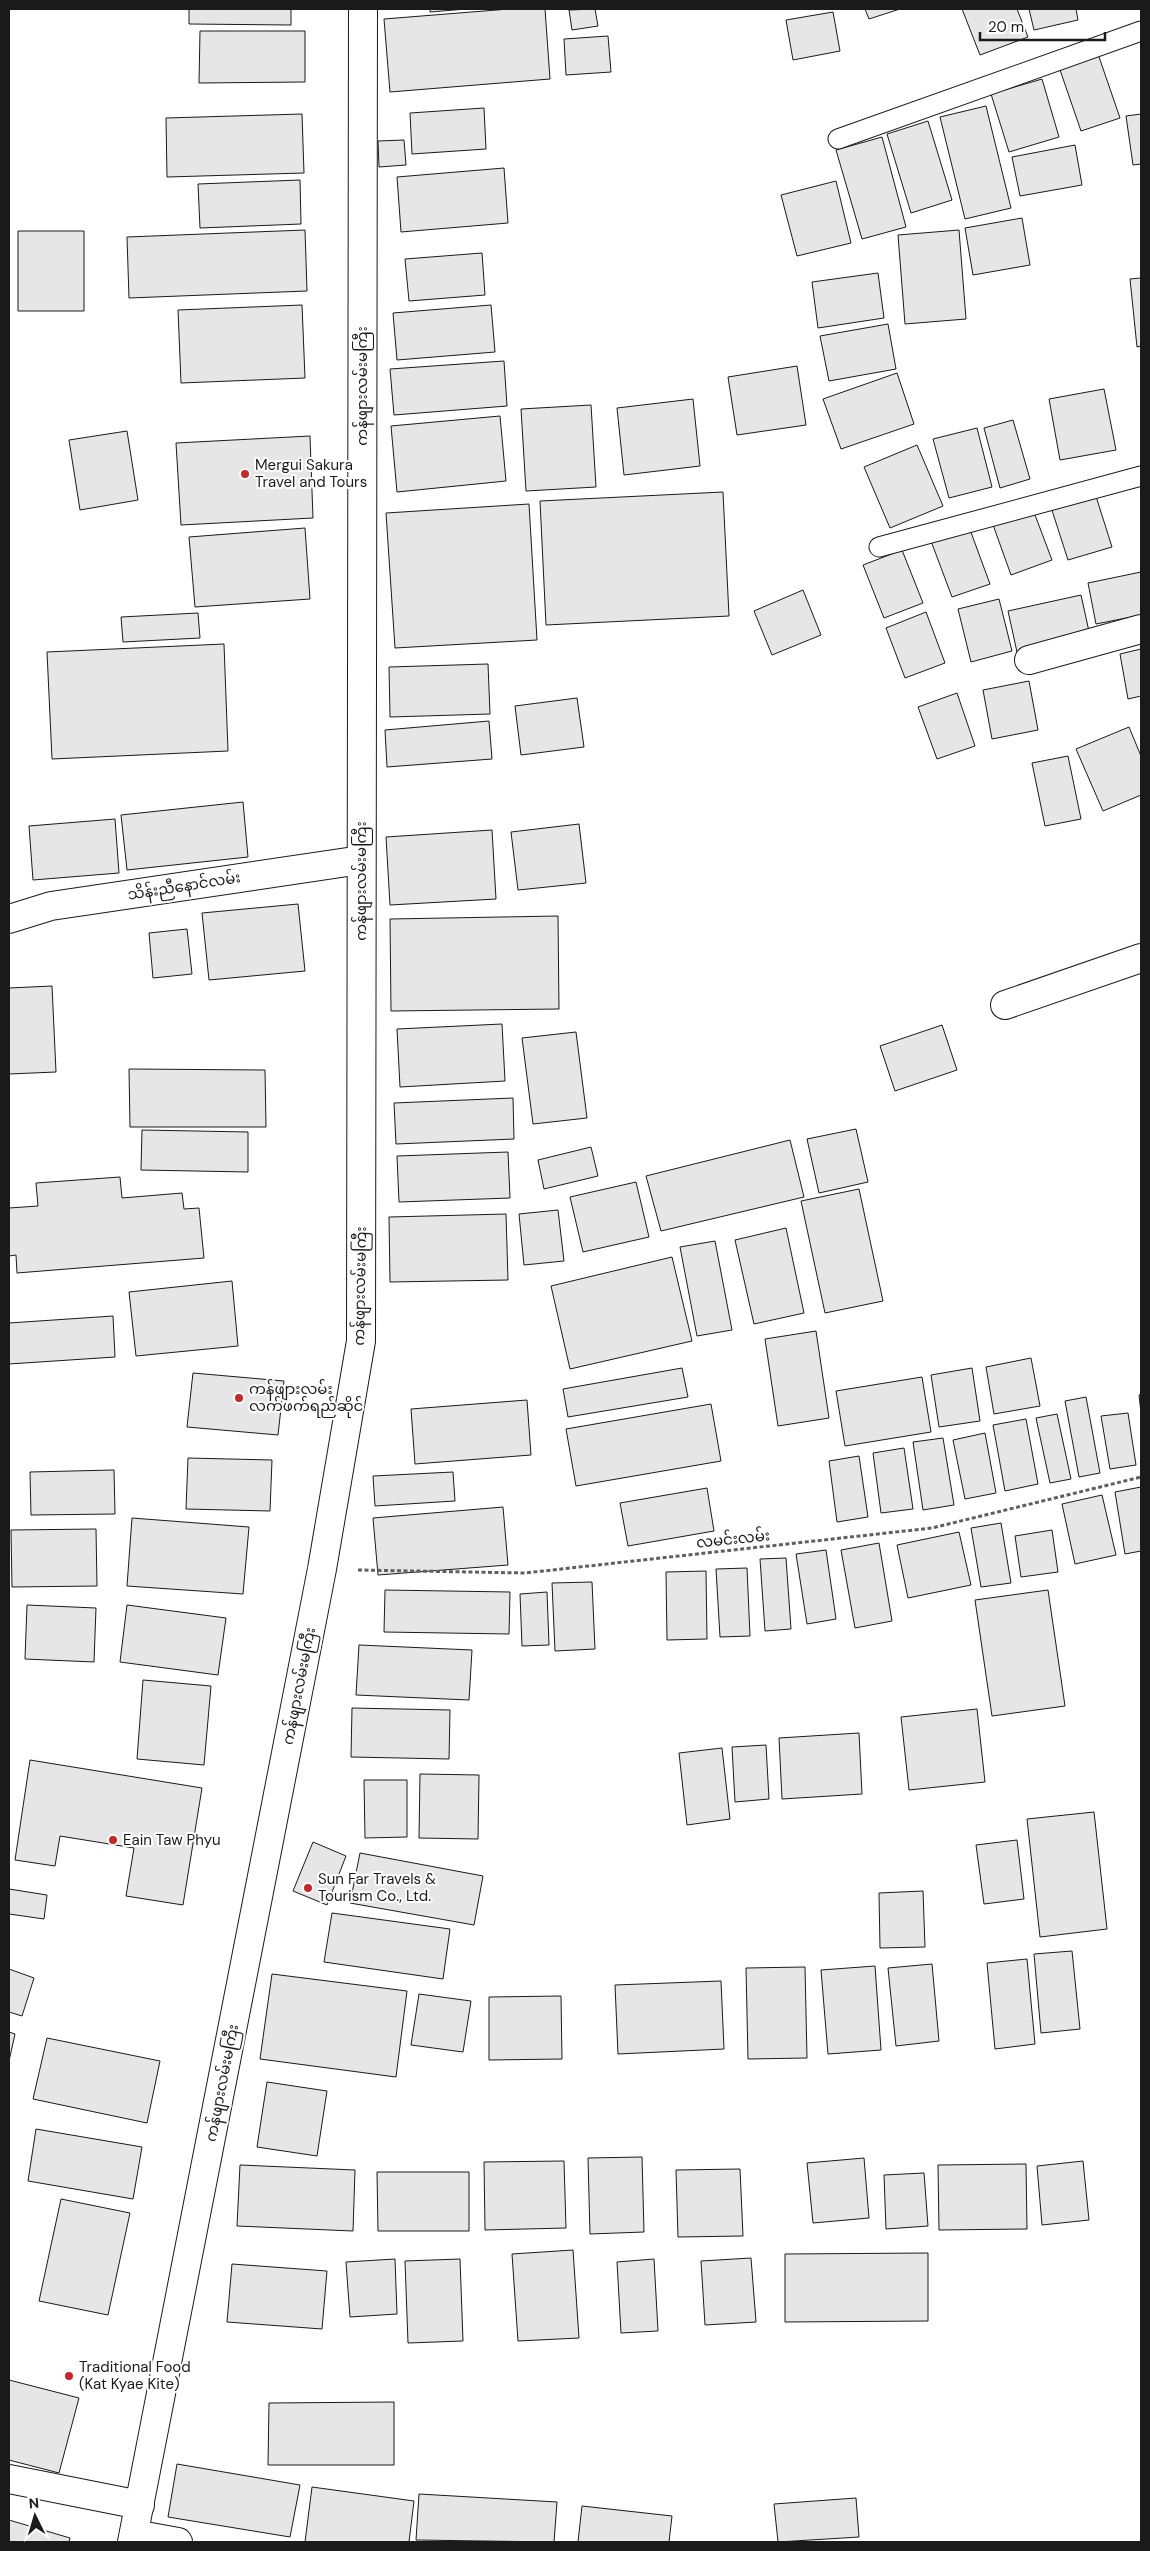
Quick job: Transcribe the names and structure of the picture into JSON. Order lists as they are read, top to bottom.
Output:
{
  "streets": {
    "main road": ["ကန်ဖျားလမ်းမကြီး", "သိန်းညီနောင်လမ်း"],
    "path": ["လမင်းလမ်း"]
  },
  "crossings": [
    ["ကန်ဖျားလမ်းမကြီး", "သိန်းညီနောင်လမ်း"],
    ["ကန်ဖျားလမ်းမကြီး", "လမင်းလမ်း"]
  ],
  "places": [
    "Mergui Sakura Travel and Tours",
    "ကန်ဖျားလမ်း လက်ဖက်ရည်ဆိုင်",
    "Eain Taw Phyu",
    "Sun Far Travels & Tourism Co., Ltd.",
    "Traditional Food (Kat Kyae Kite)"
  ],
  "scale_bar": "20 m",
  "north": "top"
}
